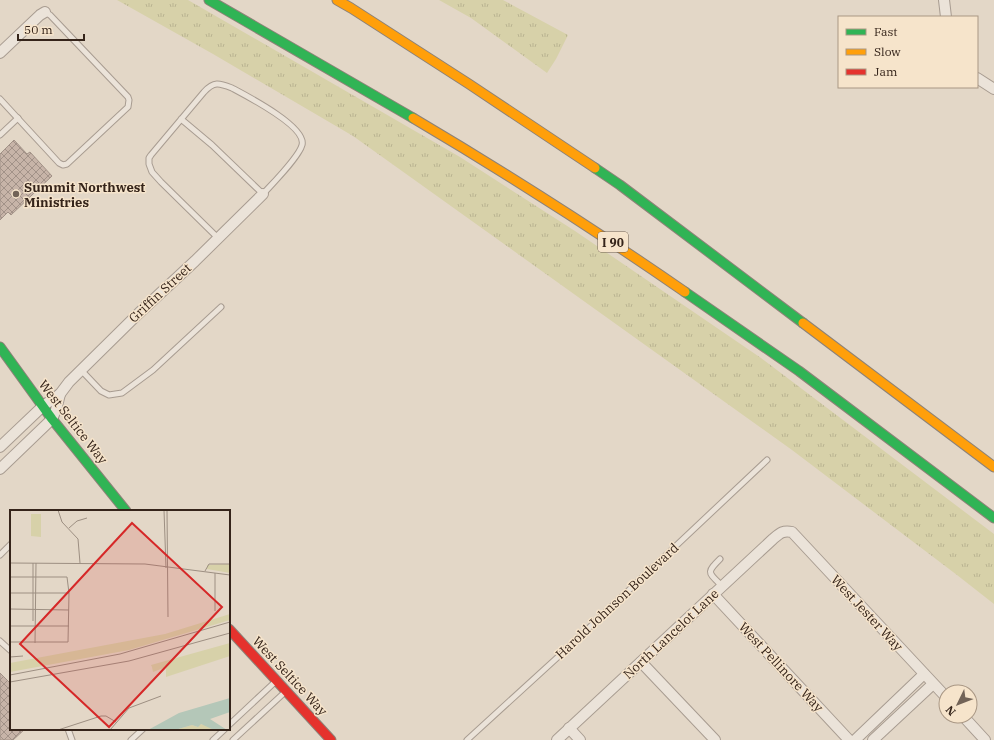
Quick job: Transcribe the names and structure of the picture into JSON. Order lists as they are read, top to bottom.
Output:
{
  "streets": {
    "main road": ["I 90", "West Seltice Way"],
    "street": [
      "Griffin Street",
      "West Jester Way",
      "North Lancelot Lane",
      "West Pellinore Way"
    ],
    "lane": ["Harold Johnson Boulevard"]
  },
  "crossings": [
    ["Griffin Street", "West Seltice Way"],
    ["West Jester Way", "North Lancelot Lane"],
    ["North Lancelot Lane", "West Pellinore Way"]
  ],
  "places": ["Summit Northwest Ministries"],
  "legend": ["Fast", "Slow", "Jam"],
  "scale_bar": "50 m",
  "north": "bottom left"
}
